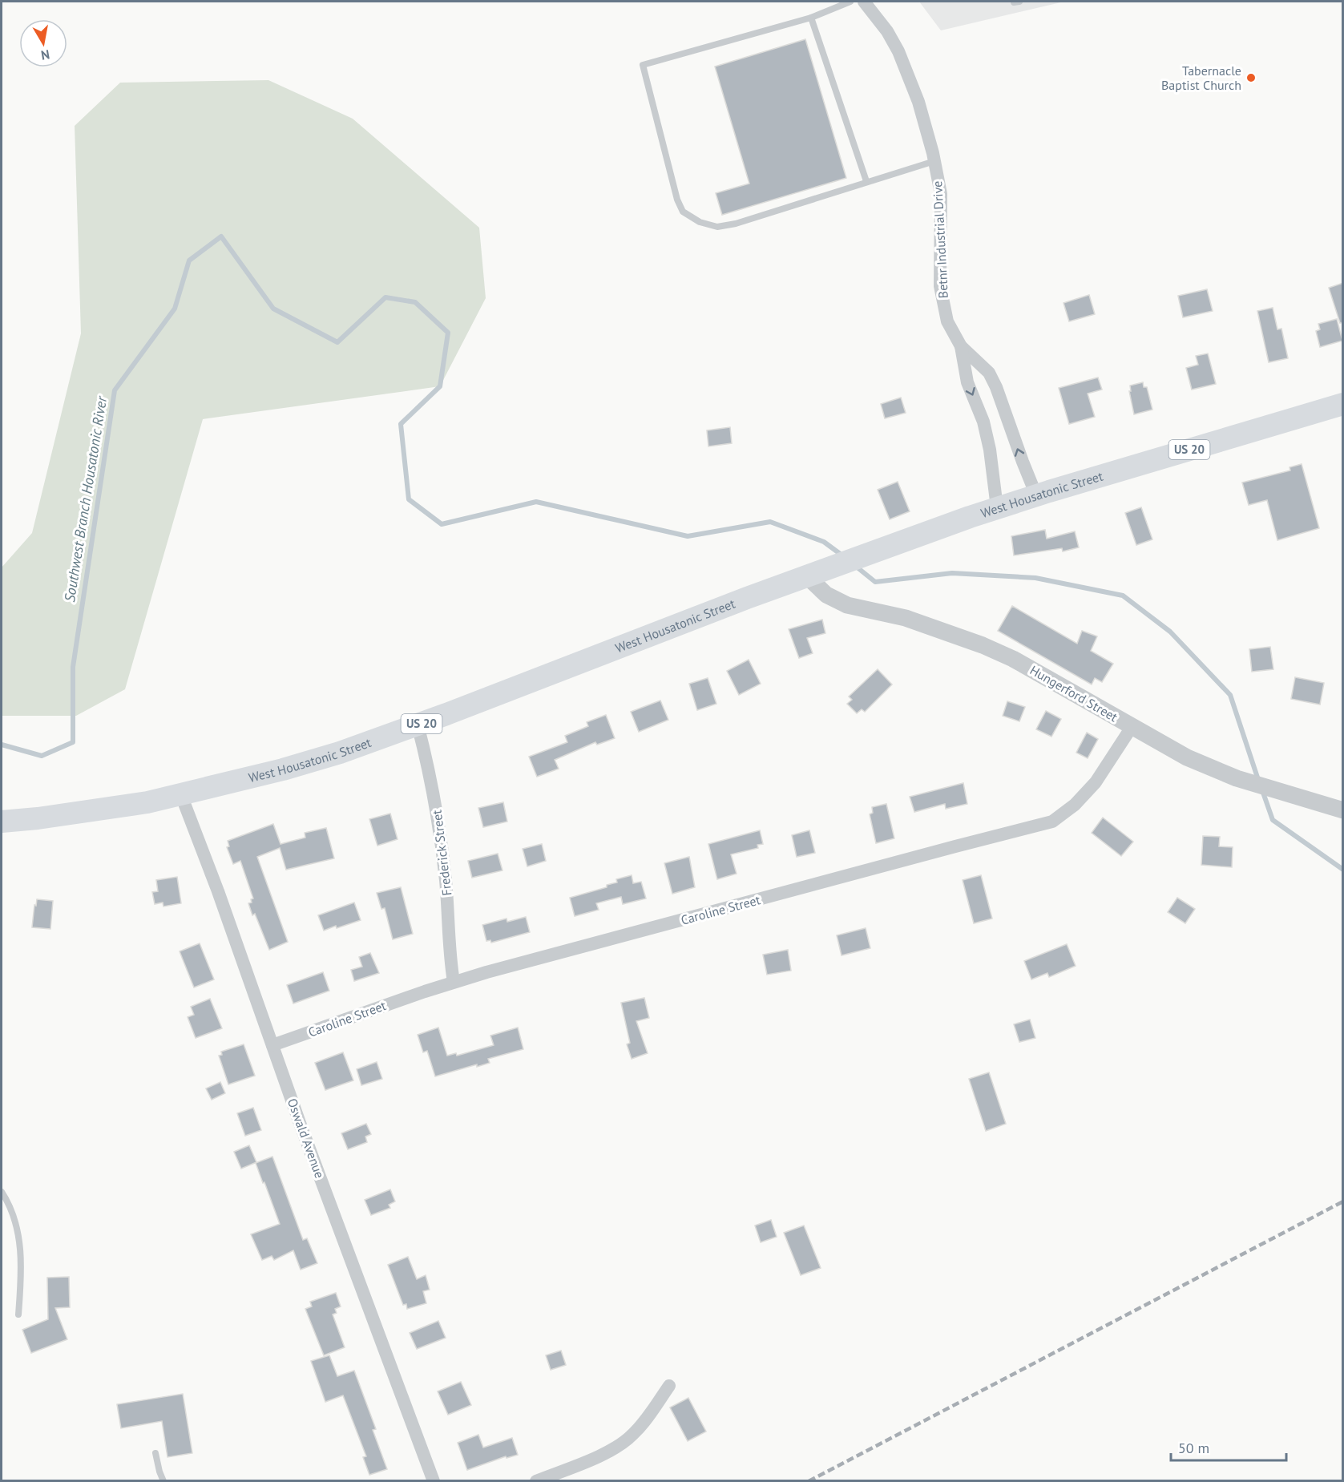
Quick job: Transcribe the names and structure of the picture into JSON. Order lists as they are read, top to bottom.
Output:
{
  "streets": {
    "highway": ["US 20", "West Housatonic Street"],
    "street": [
      "Betnr Industrial Drive",
      "Hungerford Street",
      "Frederick Street",
      "Caroline Street",
      "Oswald Avenue"
    ]
  },
  "crossings": [
    ["Betnr Industrial Drive", "West Housatonic Street"],
    ["West Housatonic Street", "Hungerford Street"],
    ["West Housatonic Street", "Frederick Street"],
    ["West Housatonic Street", "Oswald Avenue"],
    ["Hungerford Street", "Caroline Street"],
    ["Frederick Street", "Caroline Street"],
    ["Caroline Street", "Oswald Avenue"]
  ],
  "water": ["Southwest Branch Housatonic River"],
  "places": ["Tabernacle Baptist Church"],
  "scale_bar": "50 m",
  "north": "bottom"
}
